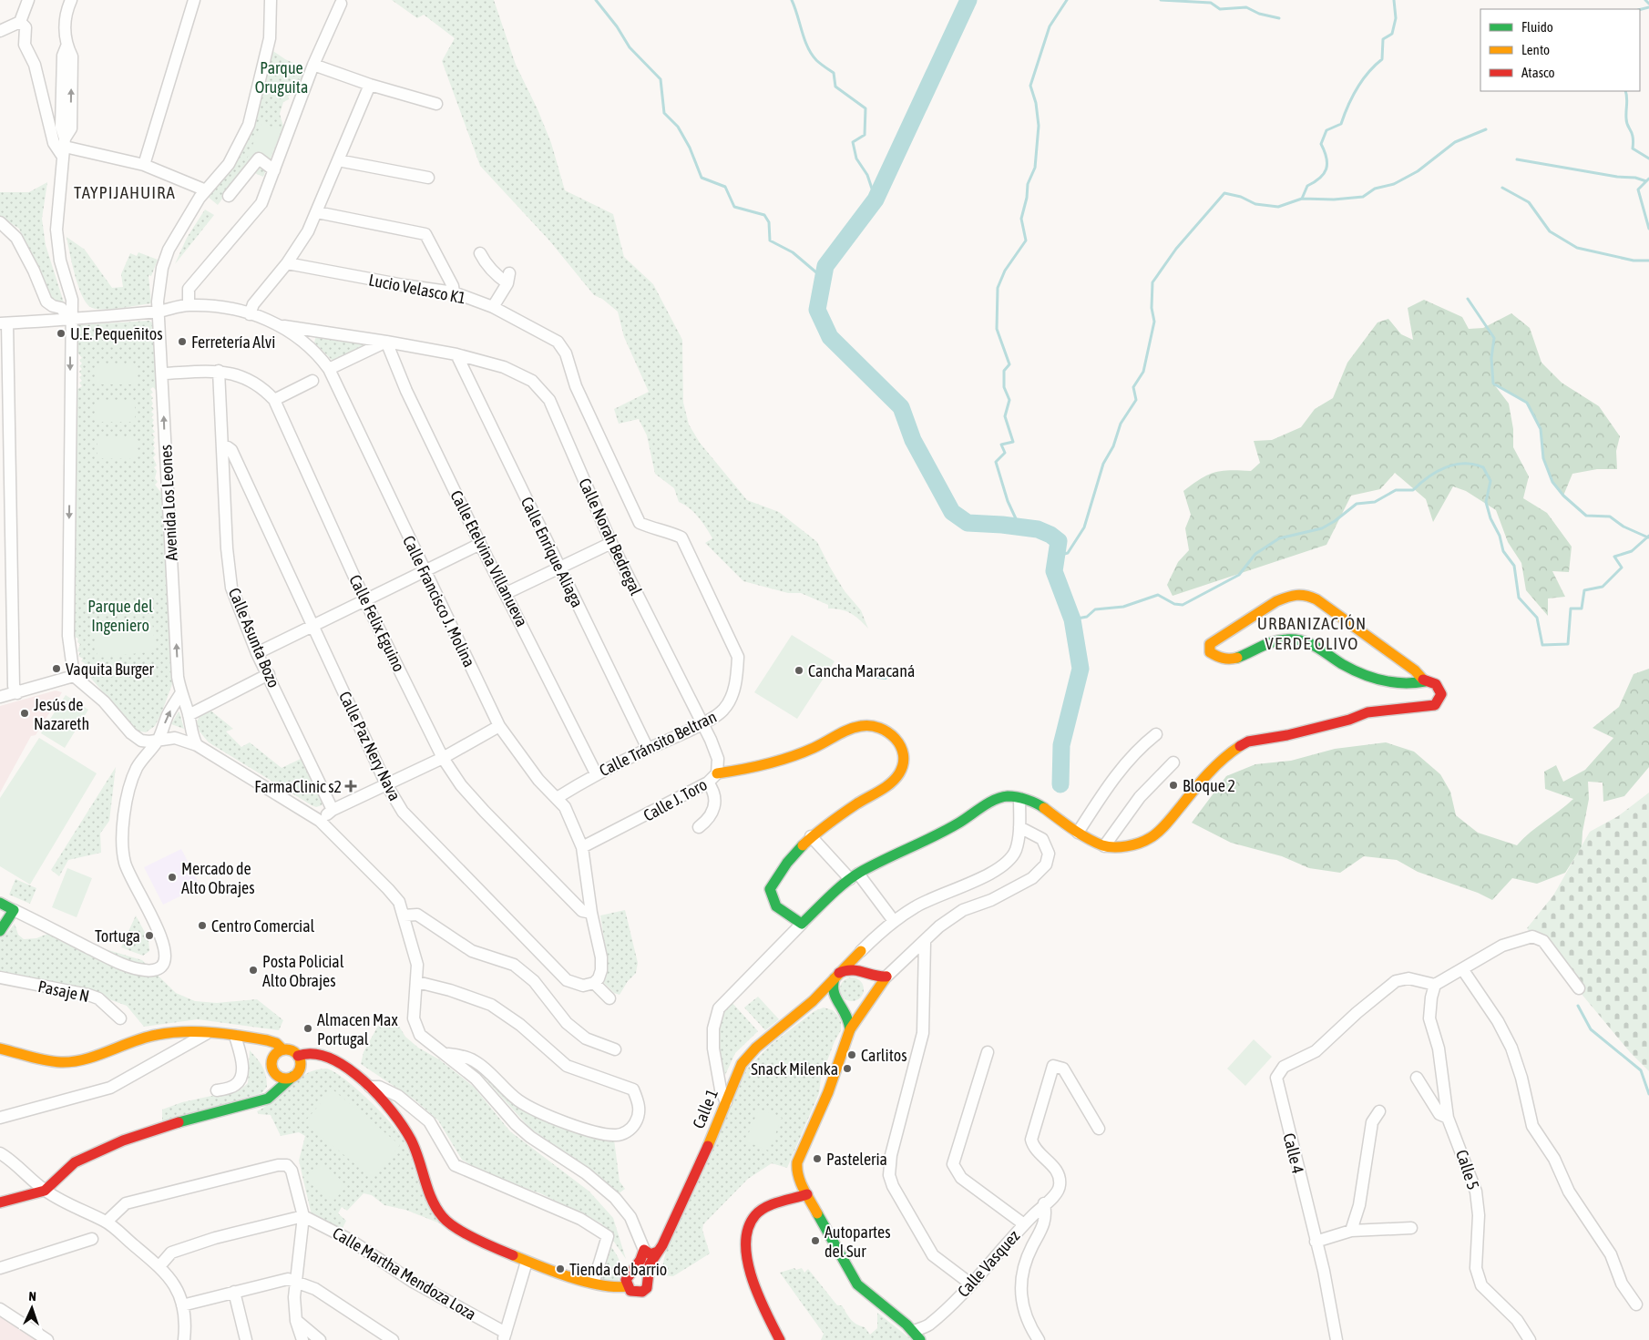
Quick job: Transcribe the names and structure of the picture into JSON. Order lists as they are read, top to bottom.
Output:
{
  "streets": {
    "main road": ["Calle 1"],
    "street": [
      "Lucio Velasco K1",
      "Avenida Los Leones",
      "Calle Norah Bedregal",
      "Calle Enrique Aliaga",
      "Calle Etelvina Villanueva",
      "Calle Francisco J. Molina",
      "Calle Felix Eguino",
      "Calle Asunta Bozo",
      "Calle Tránsito Beltran",
      "Calle Paz Nery Nava",
      "Calle J. Toro",
      "Pasaje N",
      "Calle 4",
      "Calle 5",
      "Calle Vasquez",
      "Calle Martha Mendoza Loza"
    ]
  },
  "crossings": [
    ["Lucio Velasco K1", "Calle Tránsito Beltran"],
    ["Avenida Los Leones", "Calle Francisco J. Molina"],
    ["Avenida Los Leones", "Calle Felix Eguino"],
    ["Calle Norah Bedregal", "Calle Enrique Aliaga"],
    ["Calle Norah Bedregal", "Calle Etelvina Villanueva"],
    ["Calle Norah Bedregal", "Calle Francisco J. Molina"],
    ["Calle Norah Bedregal", "Calle Tránsito Beltran"],
    ["Calle Norah Bedregal", "Calle J. Toro"],
    ["Calle Enrique Aliaga", "Calle Tránsito Beltran"],
    ["Calle Etelvina Villanueva", "Calle Tránsito Beltran"],
    ["Calle Francisco J. Molina", "Calle Felix Eguino"],
    ["Calle Francisco J. Molina", "Calle Tránsito Beltran"],
    ["Calle Francisco J. Molina", "Calle Paz Nery Nava"],
    ["Calle Francisco J. Molina", "Calle J. Toro"],
    ["Calle Felix Eguino", "Calle Asunta Bozo"],
    ["Calle Asunta Bozo", "Calle Paz Nery Nava"],
    ["Calle Tránsito Beltran", "Calle J. Toro"],
    ["Calle 4", "Calle 5"]
  ],
  "districts": ["TAYPIJAHUIRA", "URBANIZACIÓN VERDE OLIVO"],
  "parks": ["Parque Oruguita", "Parque del Ingeniero"],
  "places": {
    "other": [
      "U.E. Pequeñitos",
      "Ferretería Alvi",
      "Vaquita Burger",
      "Cancha Maracaná",
      "Jesús de Nazareth",
      "Bloque 2",
      "Mercado de Alto Obrajes",
      "Centro Comercial",
      "Tortuga",
      "Posta Policial Alto Obrajes",
      "Almacen Max Portugal",
      "Carlitos",
      "Snack Milenka",
      "Pasteleria",
      "Autopartes del Sur",
      "Tienda de barrio"
    ],
    "health": ["FarmaClinic s2"]
  },
  "legend": ["Fluido", "Lento", "Atasco"],
  "north": "top"
}
